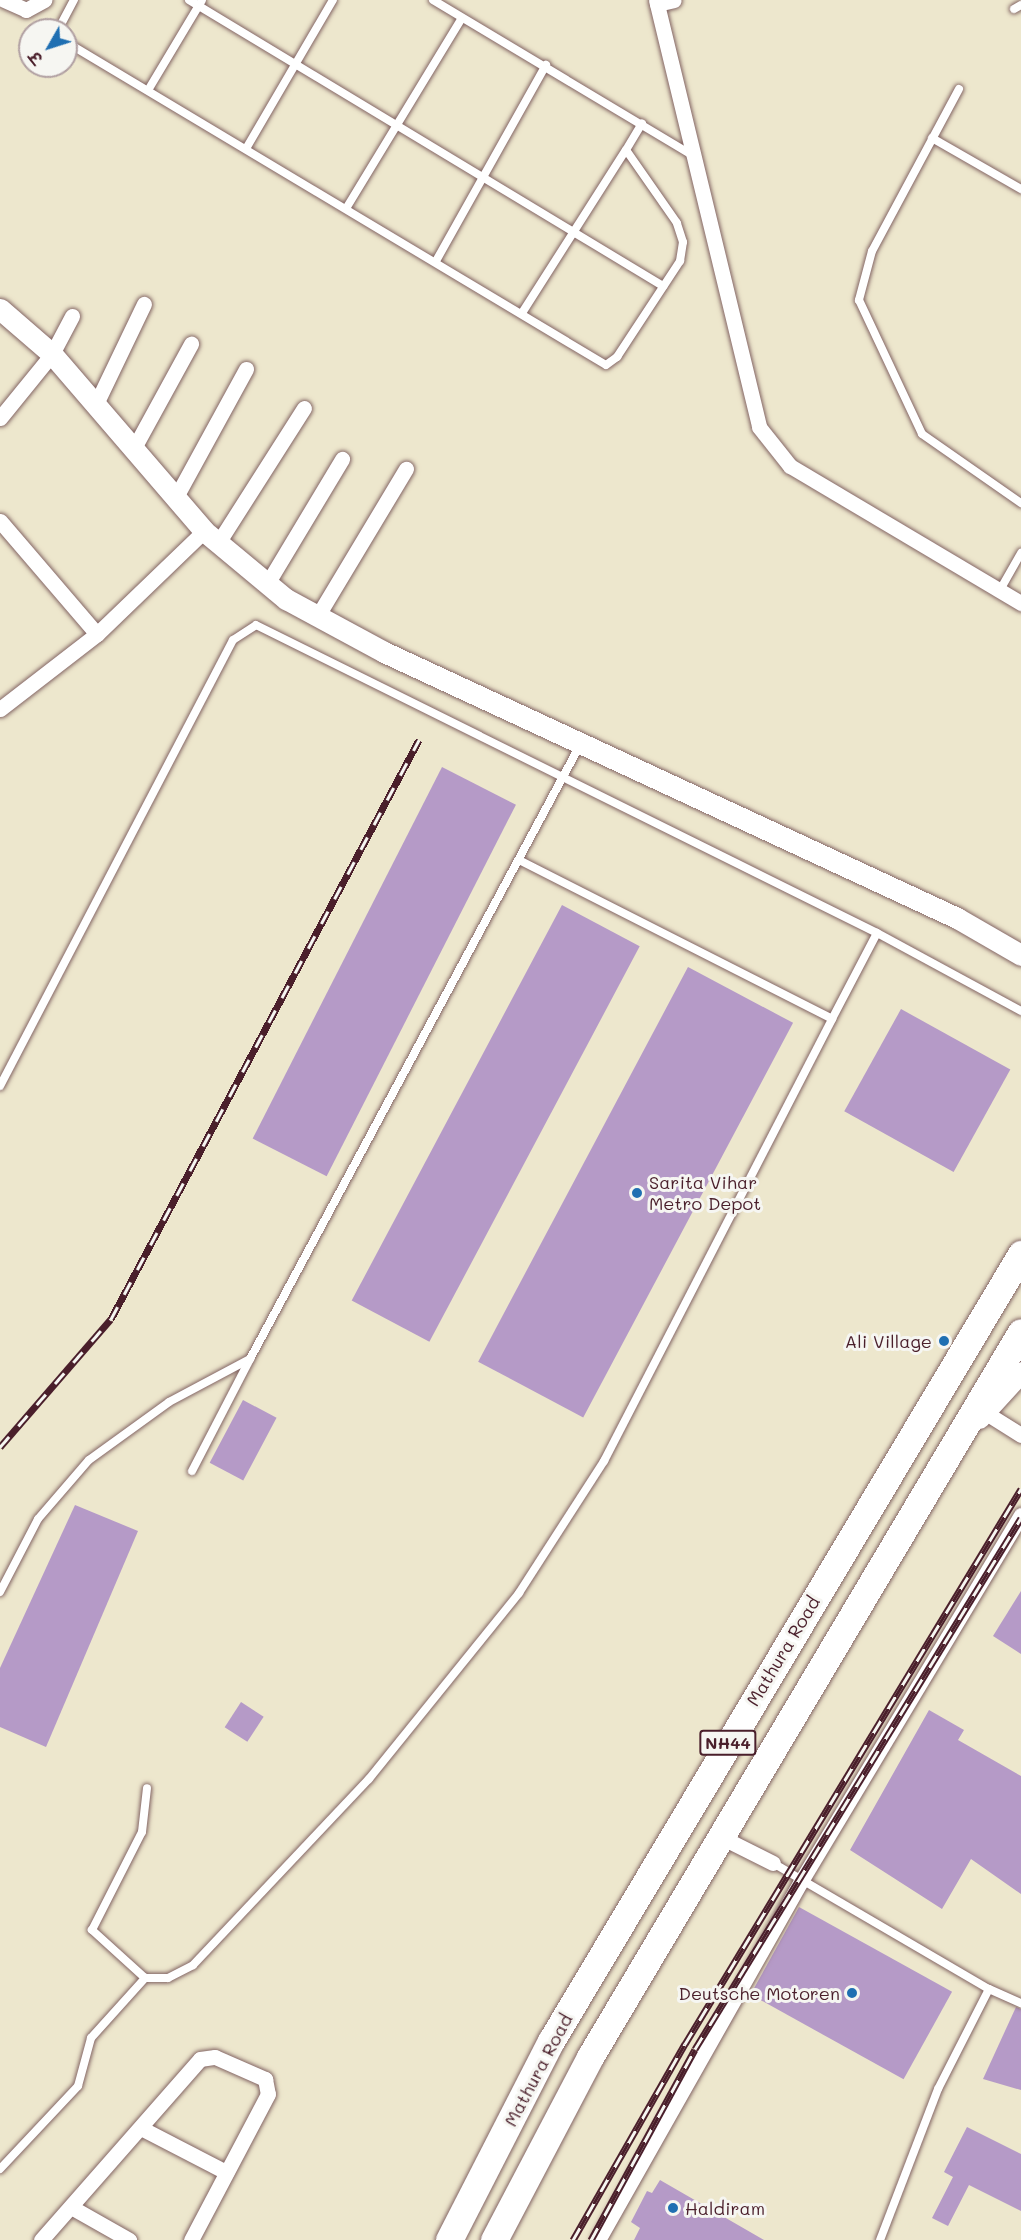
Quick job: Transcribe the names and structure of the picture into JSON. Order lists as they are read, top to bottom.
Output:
{
  "streets": {
    "highway": ["Mathura Road", "NH44"]
  },
  "places": [
    "Sarita Vihar Metro Depot",
    "Ali Village",
    "Deutsche Motoren",
    "Haldiram"
  ],
  "north": "bottom left"
}
